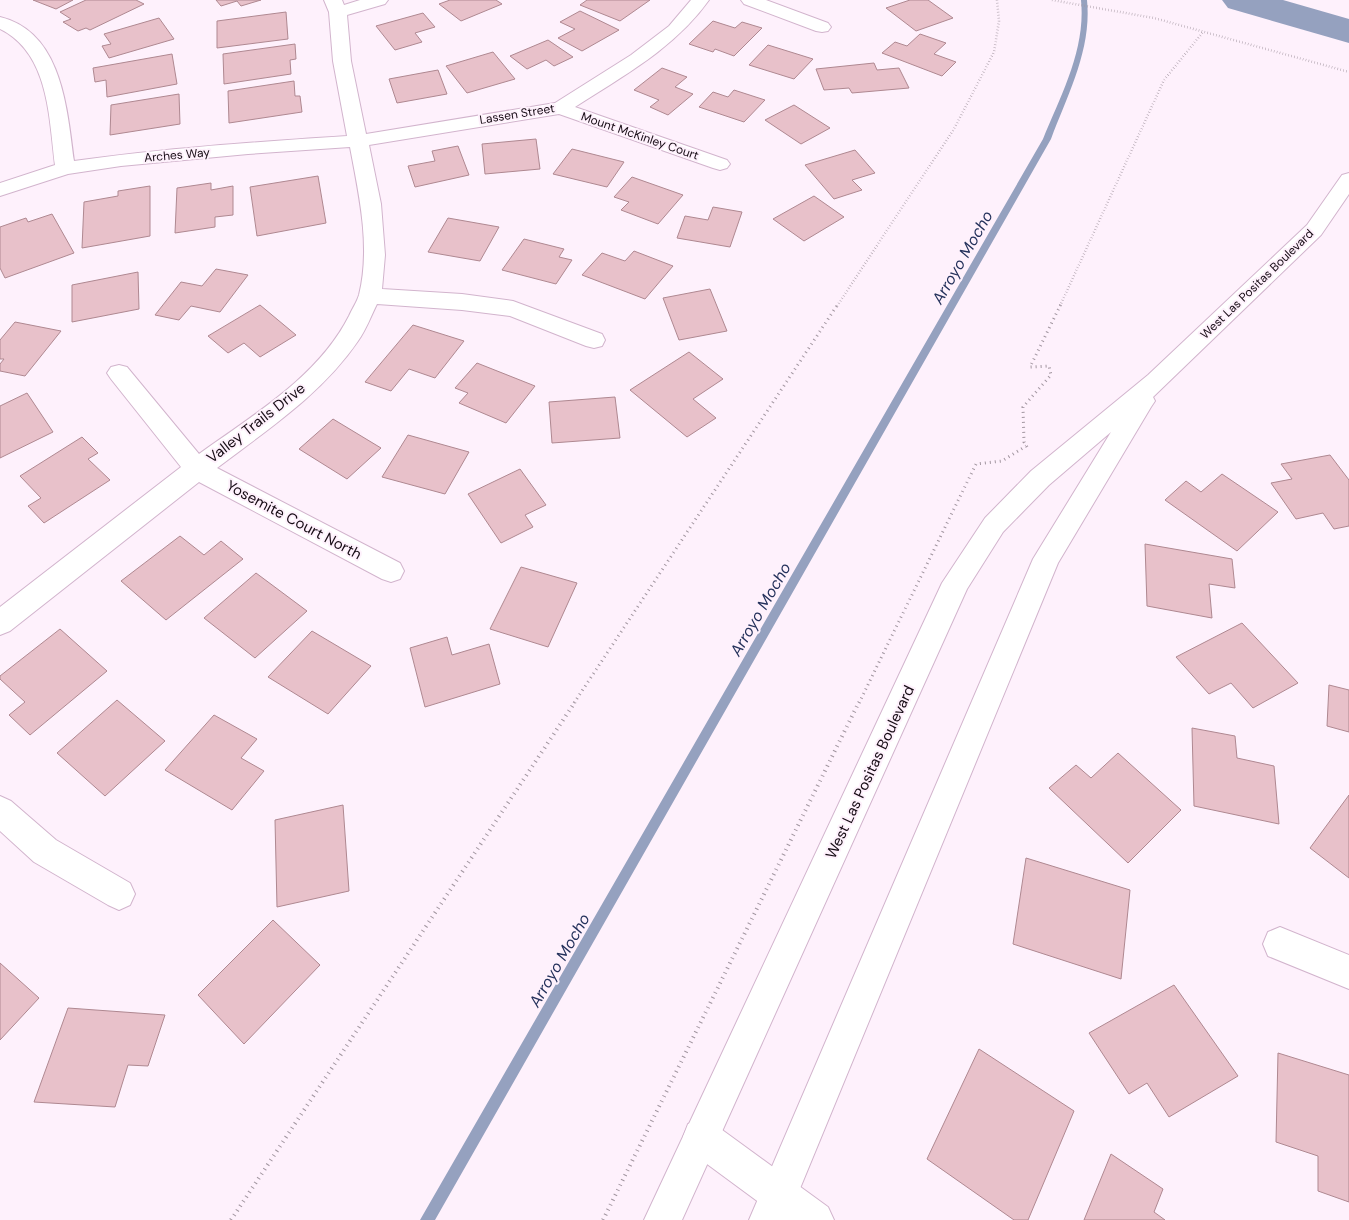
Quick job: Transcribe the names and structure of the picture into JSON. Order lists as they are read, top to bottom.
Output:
{
  "streets": {
    "street": [
      "Lassen Street",
      "Mount McKinley Court",
      "Arches Way",
      "West Las Positas Boulevard",
      "Valley Trails Drive",
      "Yosemite Court North"
    ]
  },
  "crossings": [
    ["Lassen Street", "Mount McKinley Court"],
    ["Lassen Street", "Arches Way"],
    ["Lassen Street", "Valley Trails Drive"],
    ["Arches Way", "Valley Trails Drive"],
    ["Valley Trails Drive", "Yosemite Court North"]
  ],
  "water": ["Arroyo Mocho"]
}
